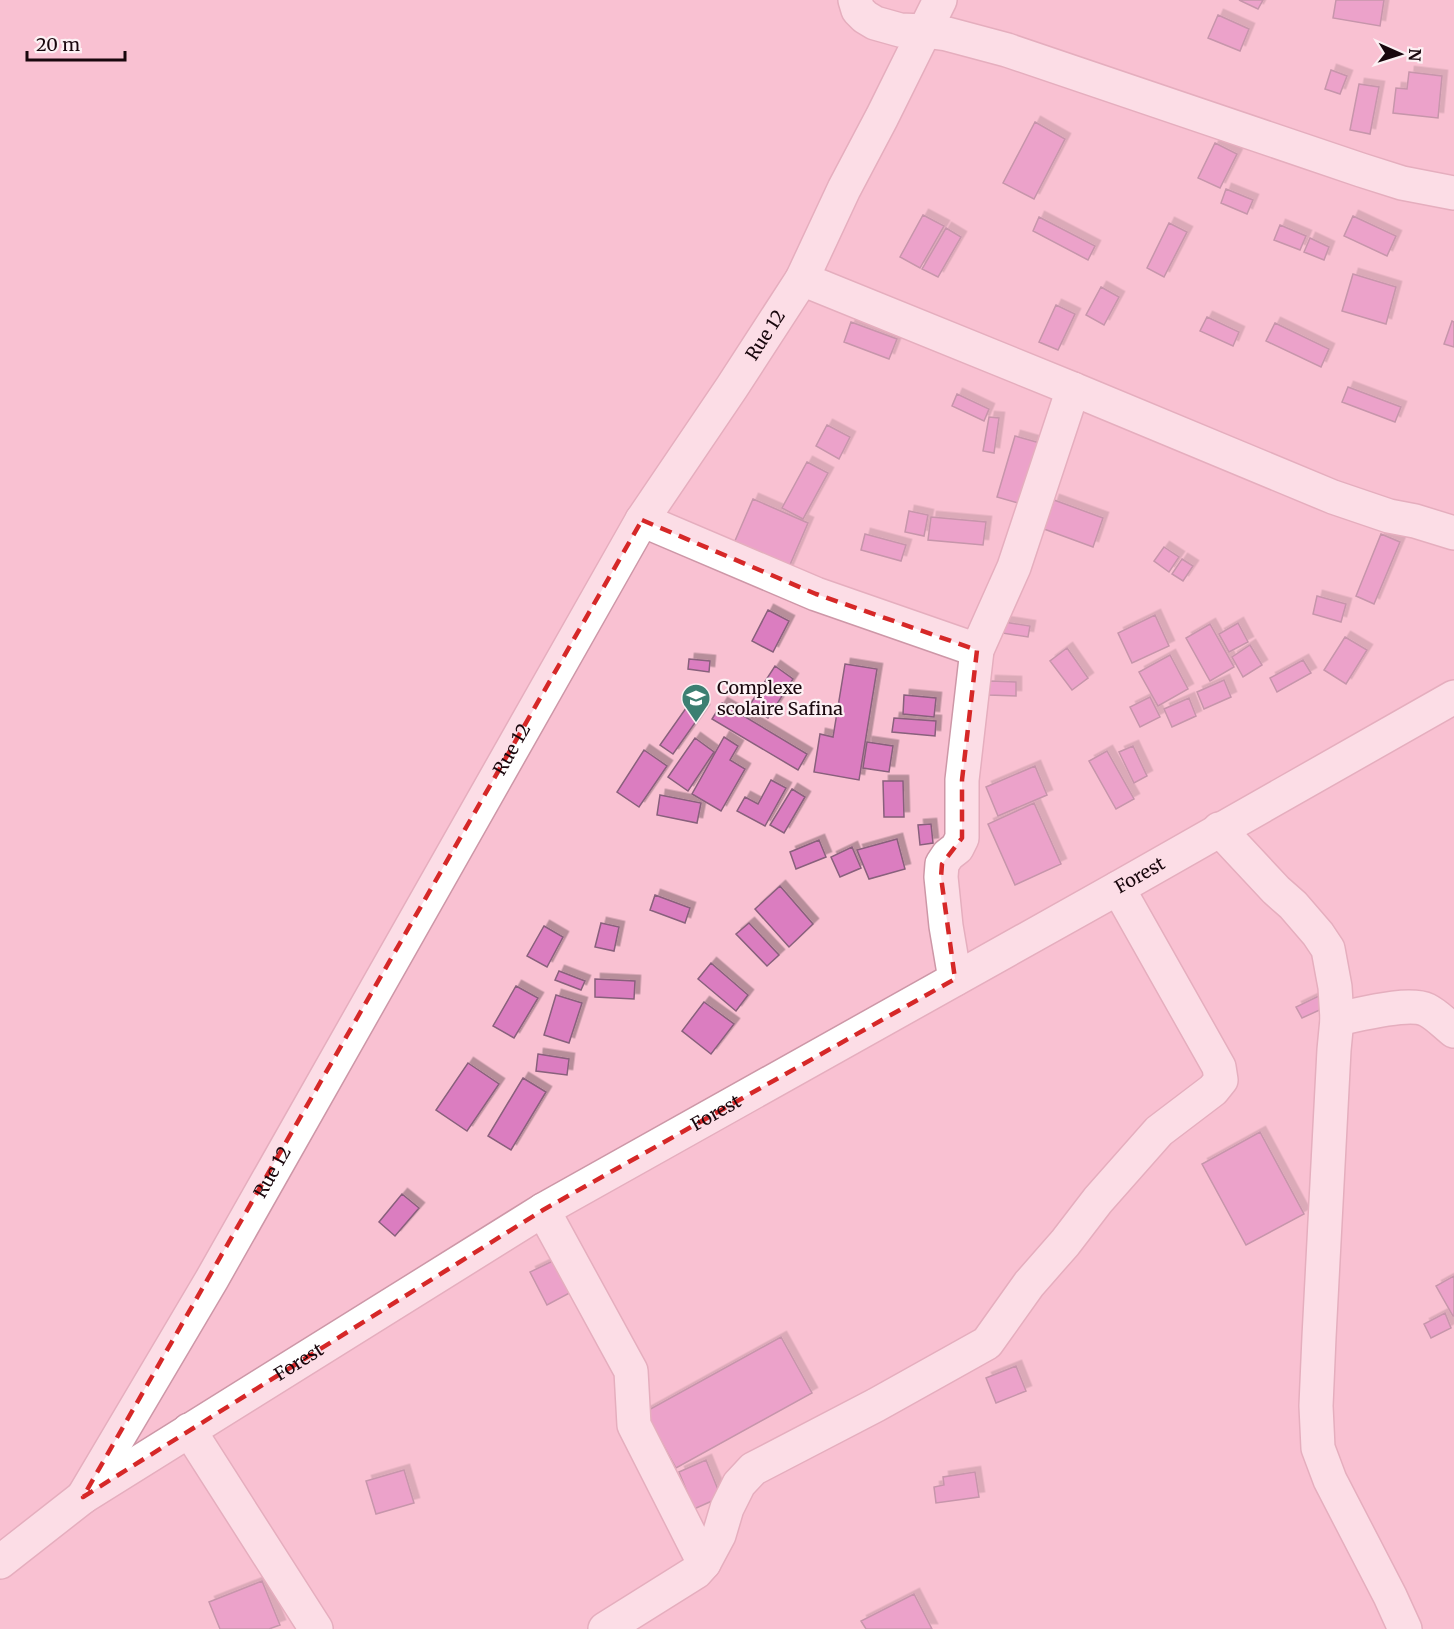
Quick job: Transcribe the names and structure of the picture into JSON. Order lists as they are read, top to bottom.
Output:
{
  "streets": {
    "street": ["Rue 12", "Forest"]
  },
  "crossings": [
    ["Rue 12", "Forest"]
  ],
  "places": {
    "school or university": ["Complexe scolaire Safina"]
  },
  "scale_bar": "20 m",
  "north": "right"
}
